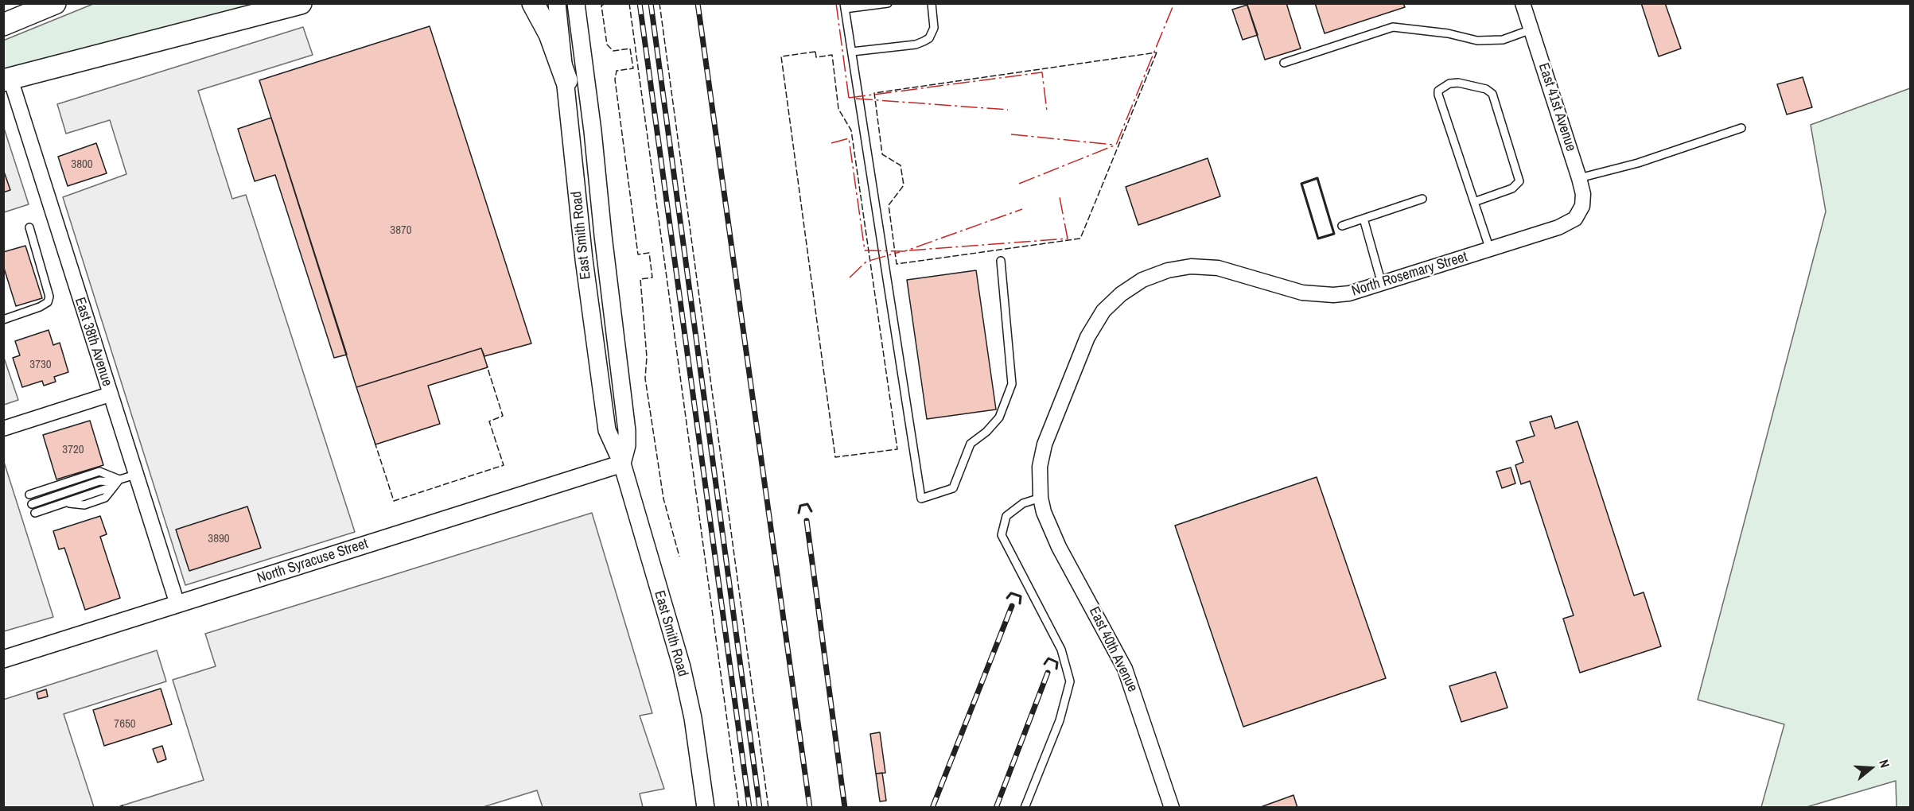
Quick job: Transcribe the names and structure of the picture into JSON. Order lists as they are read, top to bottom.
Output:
{
  "streets": {
    "street": [
      "East 41st Avenue",
      "East Smith Road",
      "North Rosemary Street",
      "East 38th Avenue",
      "North Syracuse Street",
      "East 40th Avenue"
    ]
  },
  "crossings": [
    ["East 41st Avenue", "North Rosemary Street"],
    ["East Smith Road", "North Syracuse Street"],
    ["North Rosemary Street", "East 40th Avenue"],
    ["East 38th Avenue", "North Syracuse Street"]
  ],
  "house_numbers": [
    "3800",
    "3870",
    "3730",
    "3720",
    "3890",
    "7650"
  ],
  "north": "right"
}
